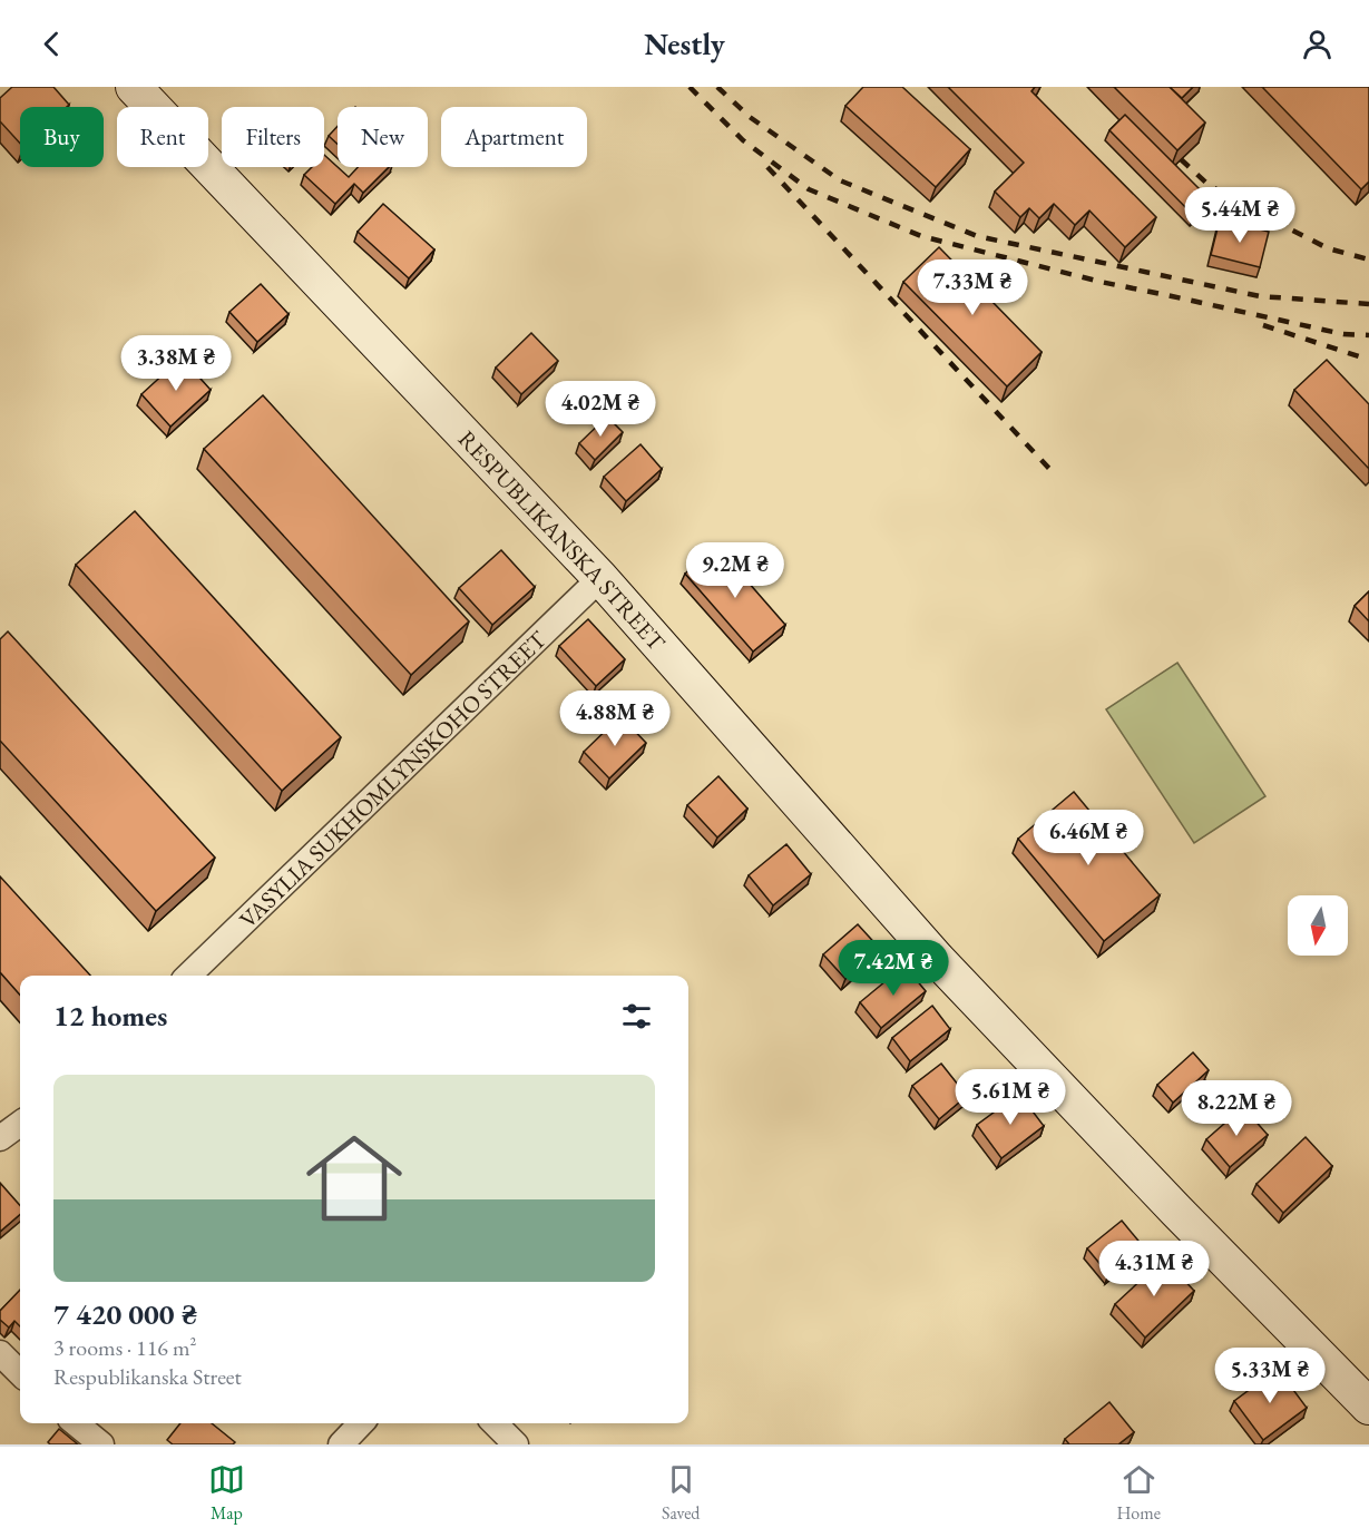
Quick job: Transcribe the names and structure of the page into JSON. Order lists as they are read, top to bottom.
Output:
{
  "streets": {
    "main road": ["RESPUBLIKANSKA STREET"],
    "street": ["VASYLIA SUKHOMLYNSKOHO STREET"]
  },
  "crossings": [
    ["RESPUBLIKANSKA STREET", "VASYLIA SUKHOMLYNSKOHO STREET"]
  ],
  "north": "bottom",
  "page": {
    "header": "Nestly",
    "chip": [
      "Buy",
      "Rent",
      "Filters",
      "New",
      "Apartment"
    ],
    "price": [
      "5.44M ₴",
      "7.33M ₴",
      "3.38M ₴",
      "4.02M ₴",
      "9.2M ₴",
      "4.88M ₴",
      "6.46M ₴",
      "7.42M ₴",
      "5.61M ₴",
      "8.22M ₴",
      "4.31M ₴",
      "5.33M ₴"
    ],
    "heading": "12 homes",
    "list": [
      {
        "name": "7 420 000 ₴",
        "note": "3 rooms · 116 m² · Respublikanska Street"
      }
    ],
    "tabs": ["Map", "Saved", "Home"]
  }
}
